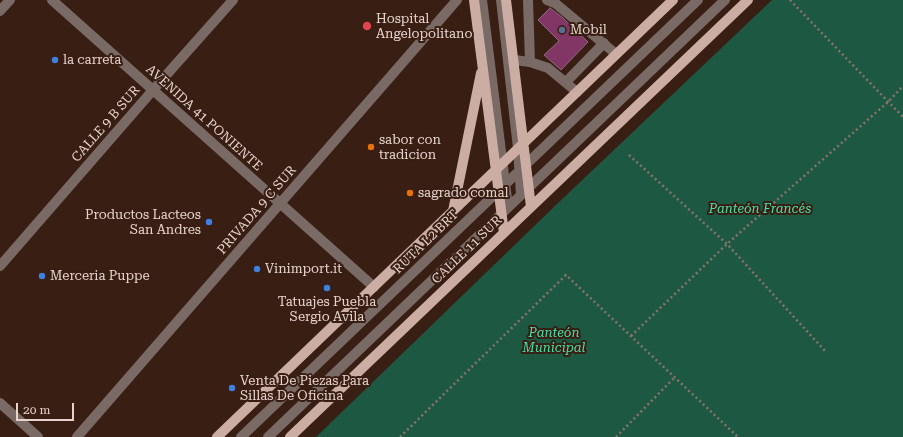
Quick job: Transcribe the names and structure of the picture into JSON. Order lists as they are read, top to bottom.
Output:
{
  "streets": {
    "main road": ["CALLE 11 SUR"],
    "street": [
      "AVENIDA 41 PONIENTE",
      "CALLE 9 B SUR",
      "PRIVADA 9 C SUR",
      "RUTA L2 BRT"
    ]
  },
  "crossings": [
    ["AVENIDA 41 PONIENTE", "CALLE 9 B SUR"],
    ["AVENIDA 41 PONIENTE", "PRIVADA 9 C SUR"]
  ],
  "parks": ["Panteón Francés", "Panteón Municipal"],
  "places": [
    "Hospital Angelopolitano",
    "Mobil",
    "la carreta",
    "sabor con tradicion",
    "sagrado comal",
    "Productos Lacteos San Andres",
    "Vinimport.it",
    "Merceria Puppe",
    "Tatuajes Puebla Sergio Avila",
    "Venta De Piezas Para Sillas De Oficina"
  ],
  "scale_bar": "20 m"
}
